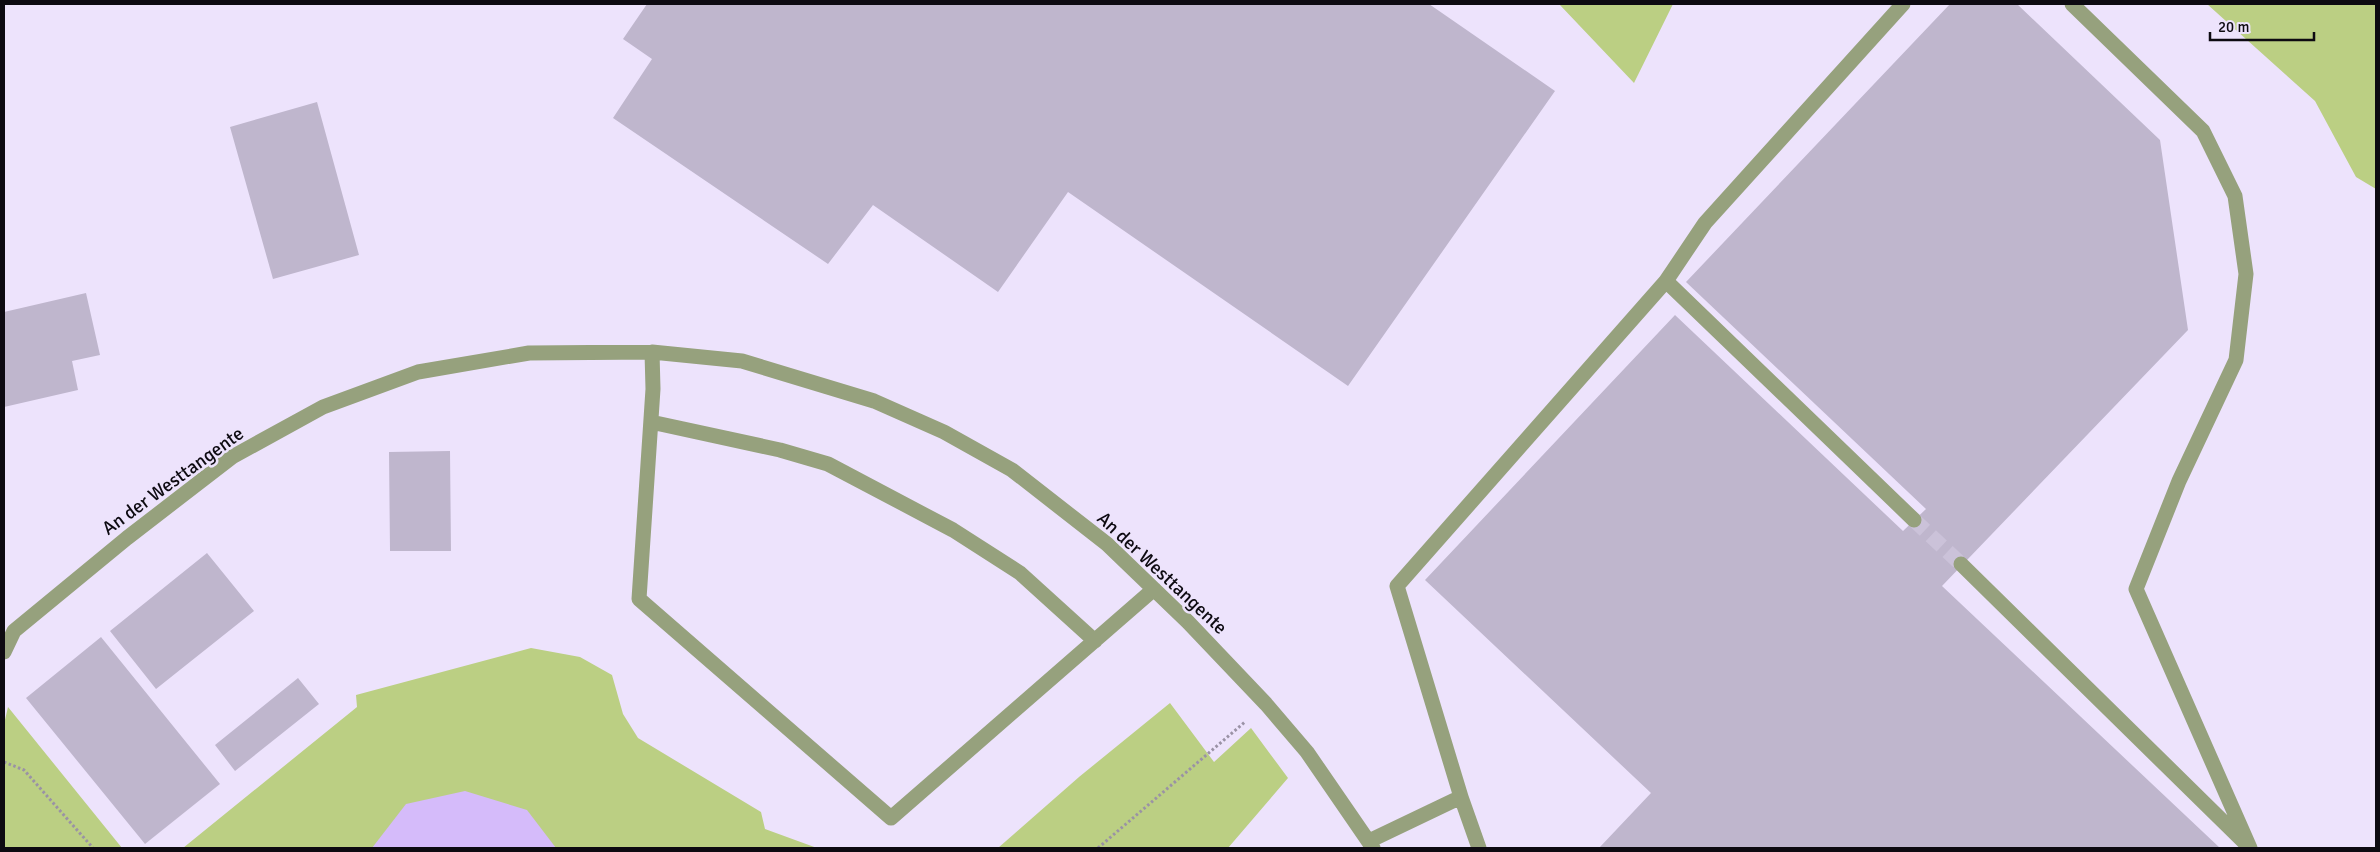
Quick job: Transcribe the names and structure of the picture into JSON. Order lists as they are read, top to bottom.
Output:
{
  "streets": {
    "street": ["An der Westtangente"]
  },
  "scale_bar": "20 m"
}
